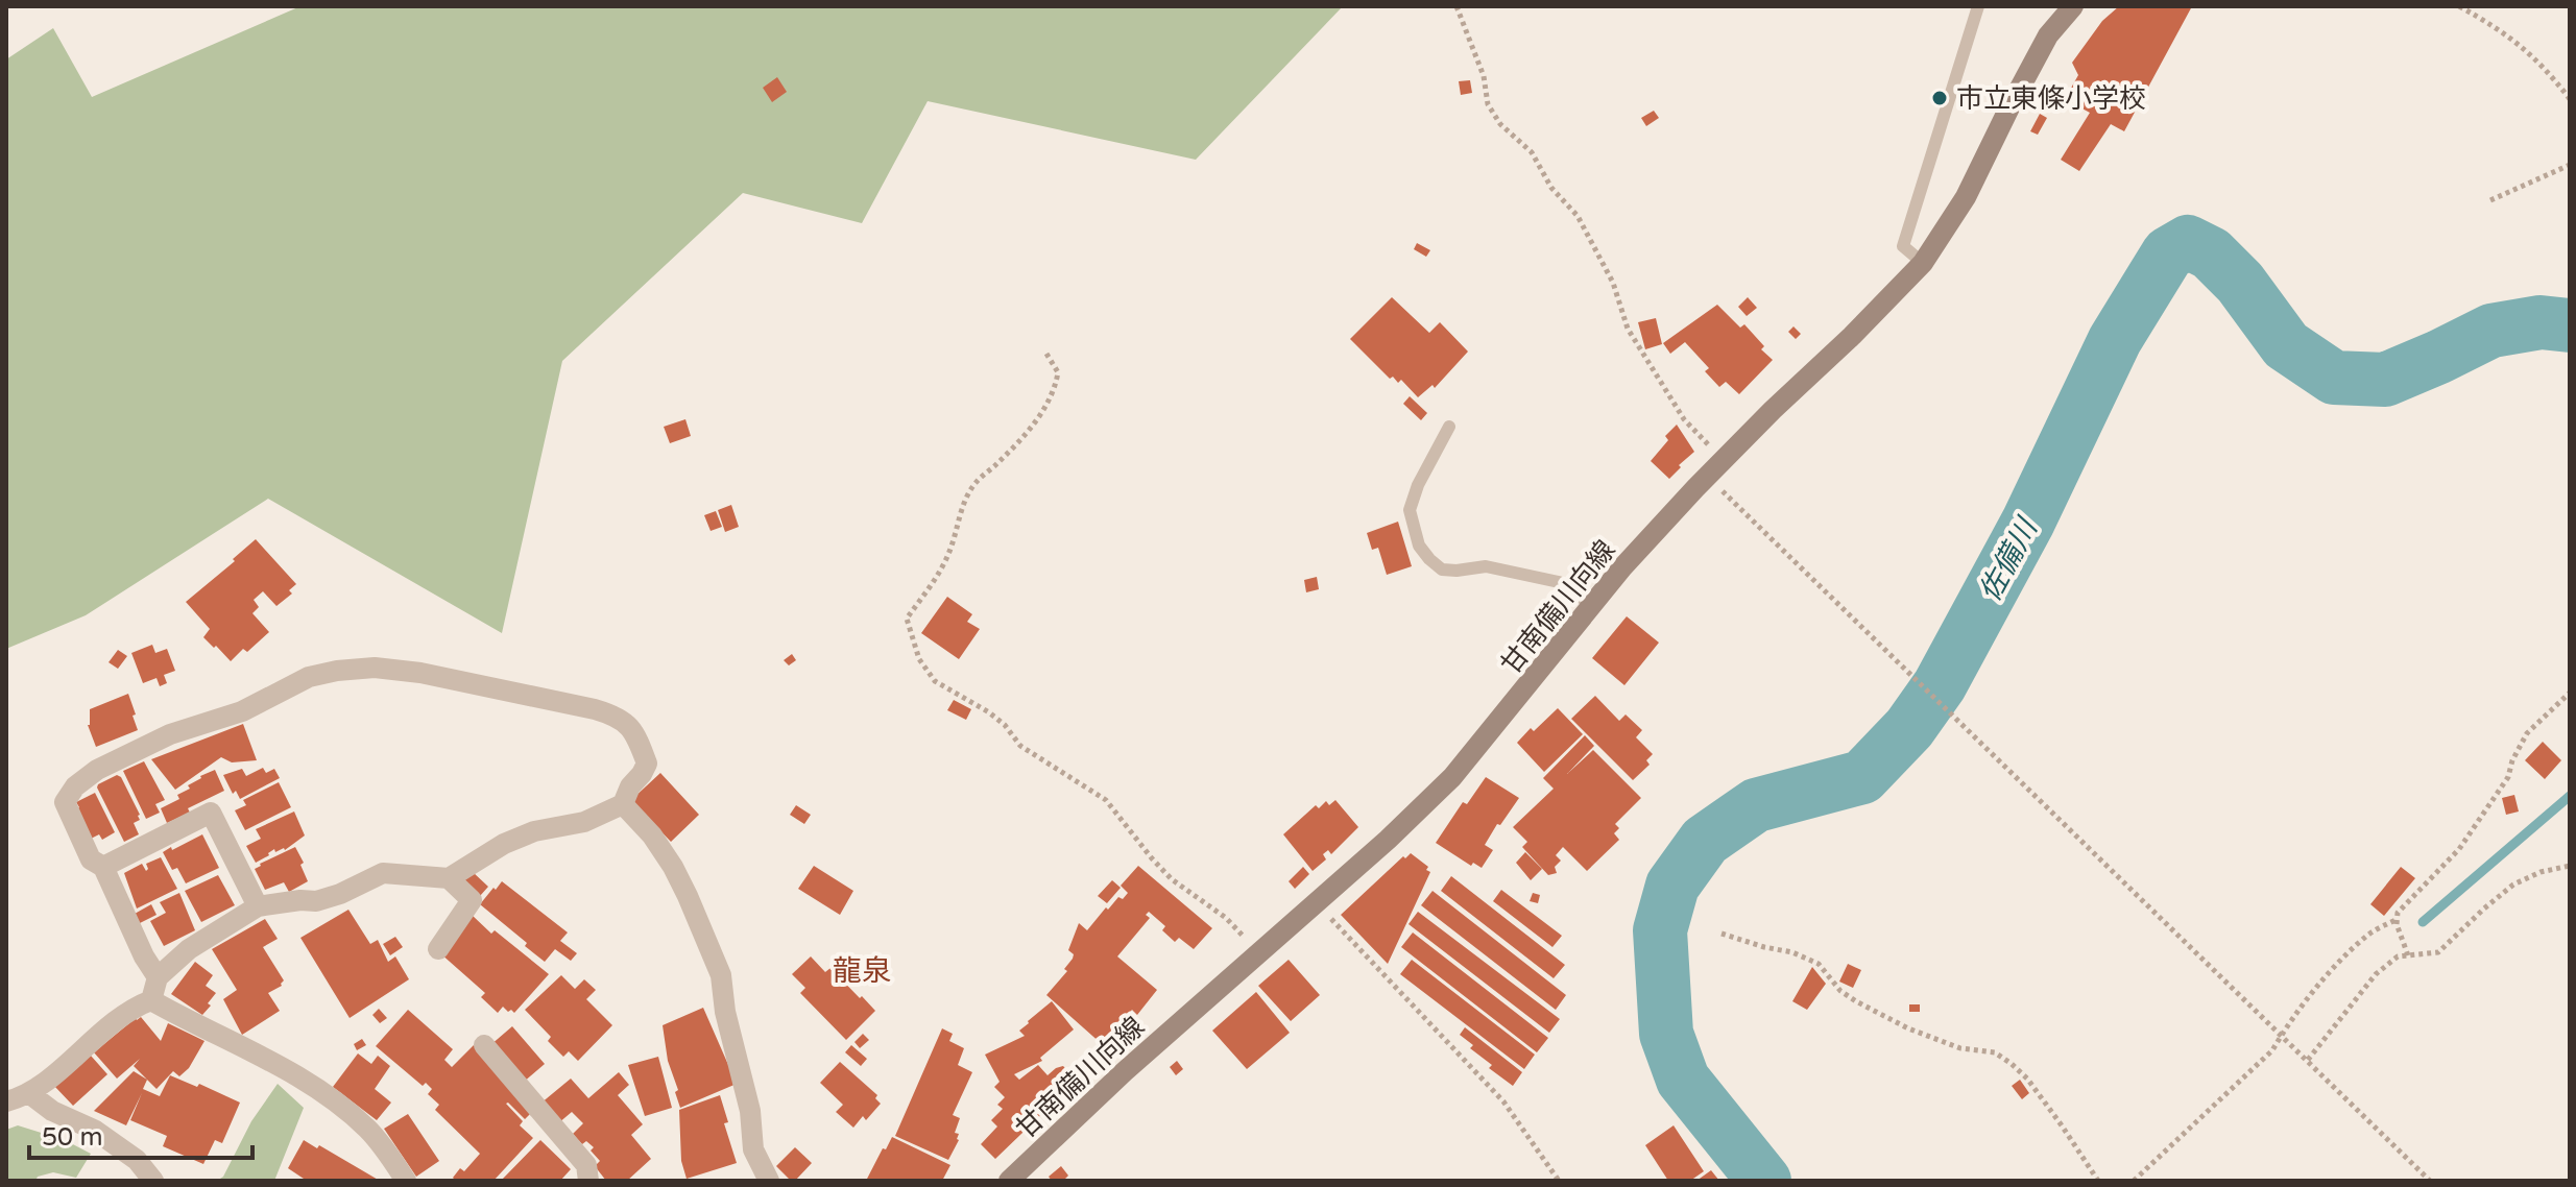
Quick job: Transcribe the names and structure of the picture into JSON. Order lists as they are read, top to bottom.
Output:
{
  "streets": {
    "main road": ["甘南備川向線"]
  },
  "districts": ["龍泉"],
  "water": ["佐備川"],
  "places": ["市立東條小学校"],
  "scale_bar": "50 m"
}
